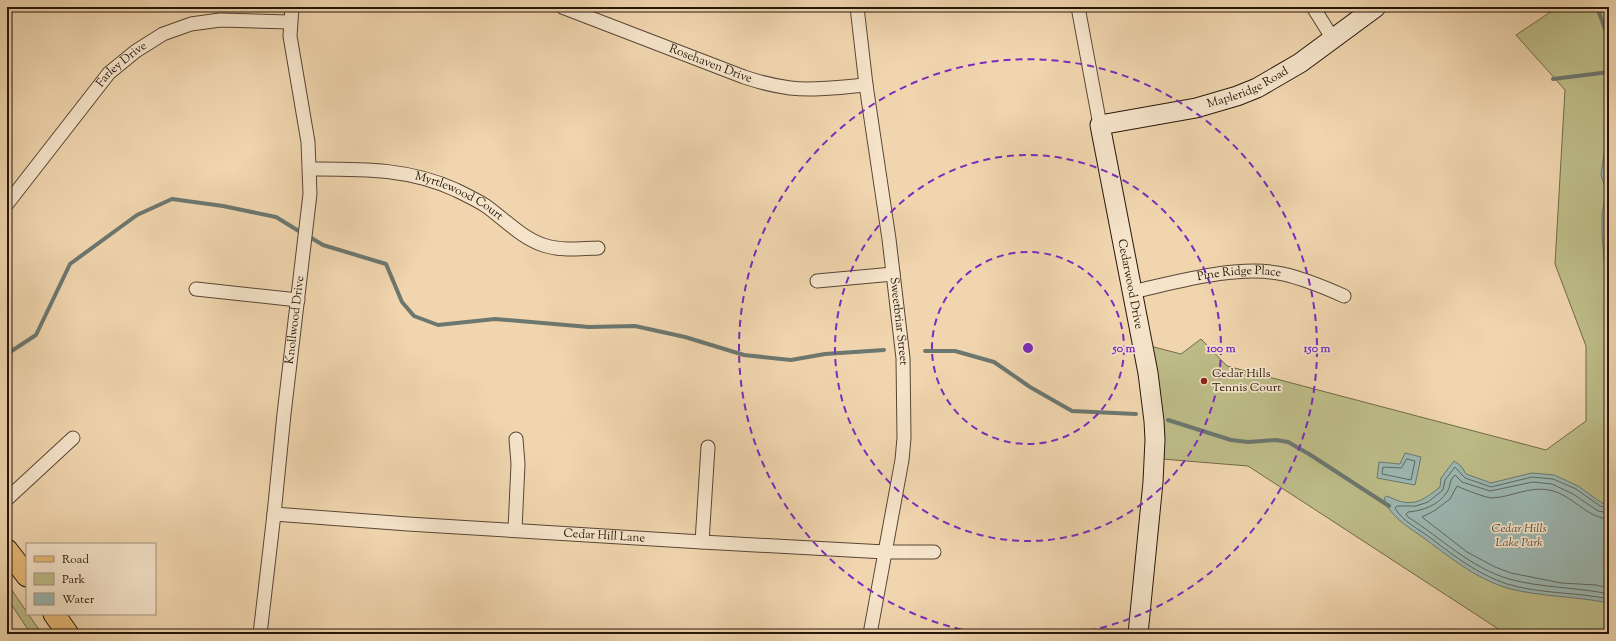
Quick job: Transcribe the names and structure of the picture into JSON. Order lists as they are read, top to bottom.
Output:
{
  "streets": {
    "street": [
      "Rosehaven Drive",
      "Farley Drive",
      "Mapleridge Road",
      "Myrtlewood Court",
      "Pine Ridge Place",
      "Cedarwood Drive",
      "Knollwood Drive",
      "Sweetbriar Street",
      "Cedar Hill Lane"
    ]
  },
  "crossings": [
    ["Rosehaven Drive", "Sweetbriar Street"],
    ["Farley Drive", "Knollwood Drive"],
    ["Mapleridge Road", "Cedarwood Drive"],
    ["Myrtlewood Court", "Knollwood Drive"],
    ["Pine Ridge Place", "Cedarwood Drive"],
    ["Knollwood Drive", "Cedar Hill Lane"],
    ["Sweetbriar Street", "Cedar Hill Lane"]
  ],
  "parks": ["Cedar Hills Lake Park"],
  "places": ["Cedar Hills Tennis Court"],
  "legend": ["Road", "Park", "Water"],
  "rings": ["50 m", "100 m", "150 m"]
}
